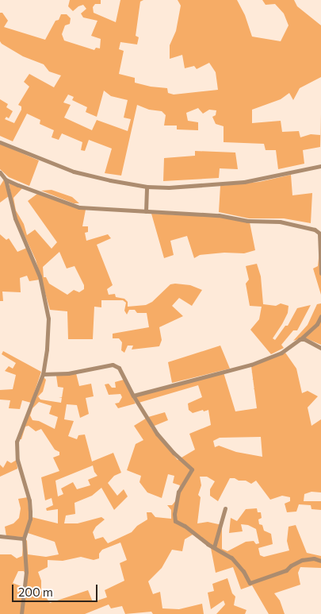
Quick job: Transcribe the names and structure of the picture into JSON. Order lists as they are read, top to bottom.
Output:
{
  "scale_bar": "200 m"
}
